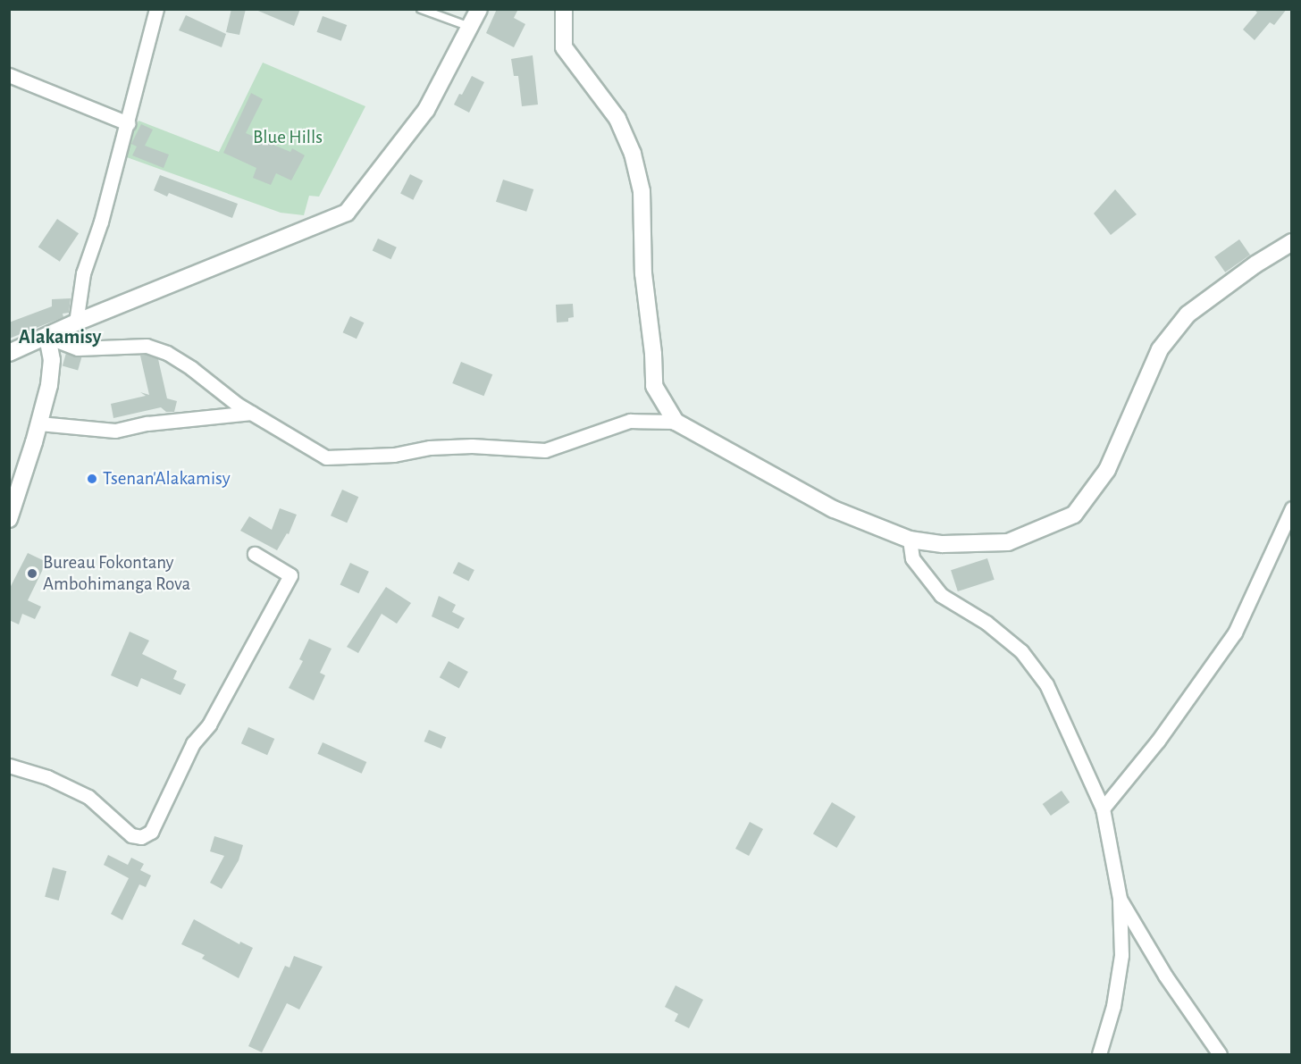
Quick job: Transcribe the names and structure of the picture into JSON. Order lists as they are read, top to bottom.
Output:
{
  "districts": ["Alakamisy"],
  "parks": ["Blue Hills"],
  "places": ["Tsenan'Alakamisy", "Bureau Fokontany Ambohimanga Rova"]
}
